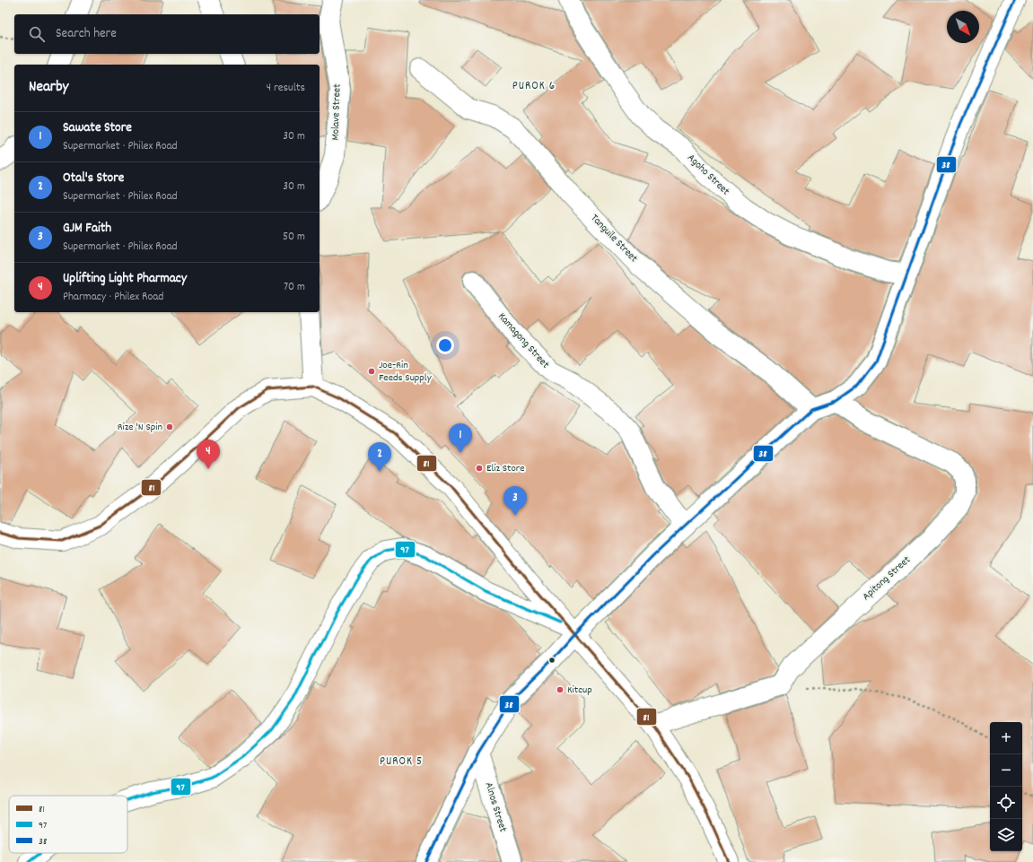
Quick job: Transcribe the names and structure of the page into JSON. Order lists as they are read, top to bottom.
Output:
{
  "streets": {
    "street": [
      "Molave Street",
      "Agoho Street",
      "Tanguile Street",
      "Kamagong Street",
      "Apitong Street",
      "Alnos Street"
    ]
  },
  "districts": ["PUROK 6", "PUROK 5"],
  "places": [
    "Joe-Rin Feeds Supply",
    "Rize 'N Spin",
    "Eliz Store",
    "Kitcup"
  ],
  "lines": ["transit line 38", "transit line 81", "transit line 97"],
  "legend": ["81", "97", "38"],
  "north": "bottom right",
  "page": {
    "search": "Search here",
    "heading": ["Nearby", "4 results"],
    "list": [
      {
        "mark": "1",
        "name": "Sawate Store",
        "note": "Supermarket · Philex Road",
        "value": "30 m"
      },
      {
        "mark": "2",
        "name": "Otal's Store",
        "note": "Supermarket · Philex Road",
        "value": "30 m"
      },
      {
        "mark": "3",
        "name": "GJM Faith",
        "note": "Supermarket · Philex Road",
        "value": "50 m"
      },
      {
        "mark": "4",
        "name": "Uplifting Light Pharmacy",
        "note": "Pharmacy · Philex Road",
        "value": "70 m"
      }
    ],
    "pins": [
      "1",
      "4",
      "2",
      "3"
    ],
    "map_buttons": ["+", "−"]
  }
}
